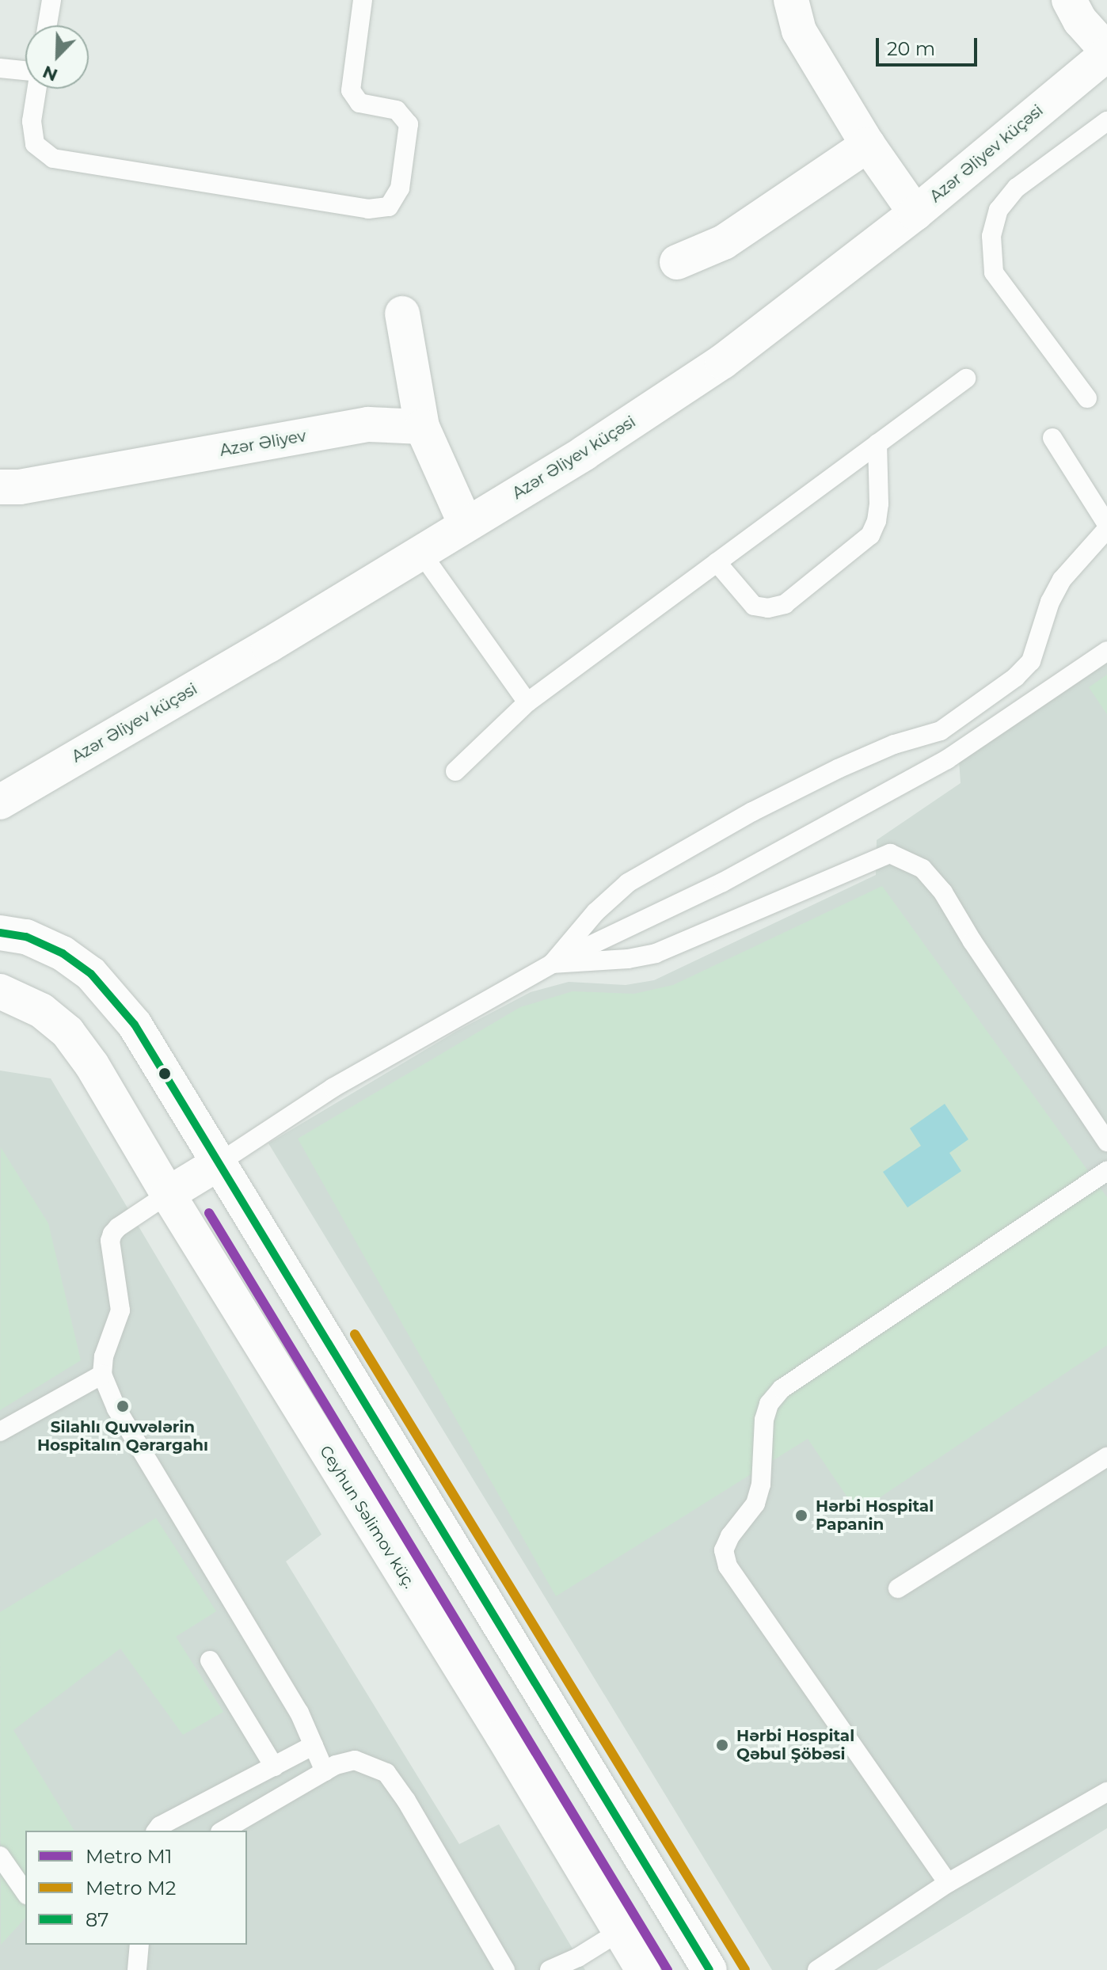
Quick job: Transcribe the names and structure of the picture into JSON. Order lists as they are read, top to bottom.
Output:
{
  "streets": {
    "street": ["Azər Əliyev küçəsi", "Azər Əliyev", "Ceyhun Səlimov küç."]
  },
  "places": ["Silahlı Quvvələrin Hospitalın Qərargahı", "Hərbi Hospital Papanin", "Hərbi Hospital Qəbul Şöbəsi"],
  "lines": ["transit line 87", "metro line M1", "metro line M2"],
  "legend": ["Metro M1", "Metro M2", "87"],
  "scale_bar": "20 m",
  "north": "bottom left"
}
